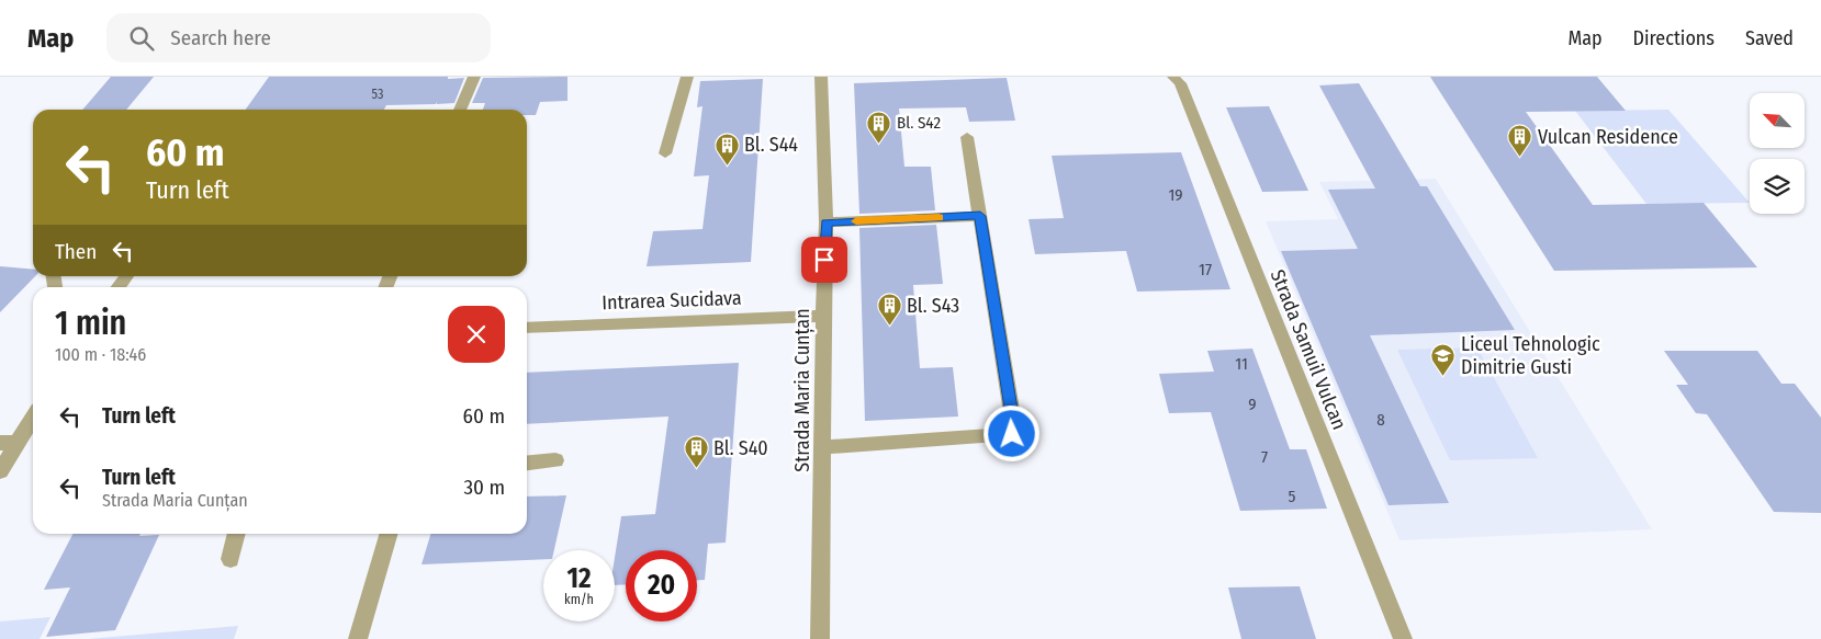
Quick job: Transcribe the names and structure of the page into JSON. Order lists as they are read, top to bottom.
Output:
{
  "streets": {
    "street": ["Intrarea Sucidava", "Strada Samuil Vulcan", "Strada Maria Cunțan"]
  },
  "crossings": [
    ["Intrarea Sucidava", "Strada Maria Cunțan"]
  ],
  "places": {
    "building": [
      "Bl. S42",
      "Vulcan Residence",
      "Bl. S44",
      "Bl. S43",
      "Bl. S40"
    ],
    "school or university": ["Liceul Tehnologic Dimitrie Gusti"]
  },
  "house_numbers": [
    "53",
    "19",
    "17",
    "11",
    "9",
    "8",
    "7",
    "5"
  ],
  "north": "top left",
  "page": {
    "header": "Map",
    "search": "Search here",
    "nav": ["Map", "Directions", "Saved"],
    "turn": ["60 m", "Turn left"],
    "then": "Then",
    "heading": ["1 min", "100 m · 18:46"],
    "list": [
      {
        "name": "Turn left",
        "value": "60 m"
      },
      {
        "name": "Turn left",
        "note": "Strada Maria Cunțan",
        "value": "30 m"
      }
    ],
    "speed": "12 km/h",
    "limit": "20"
  }
}
